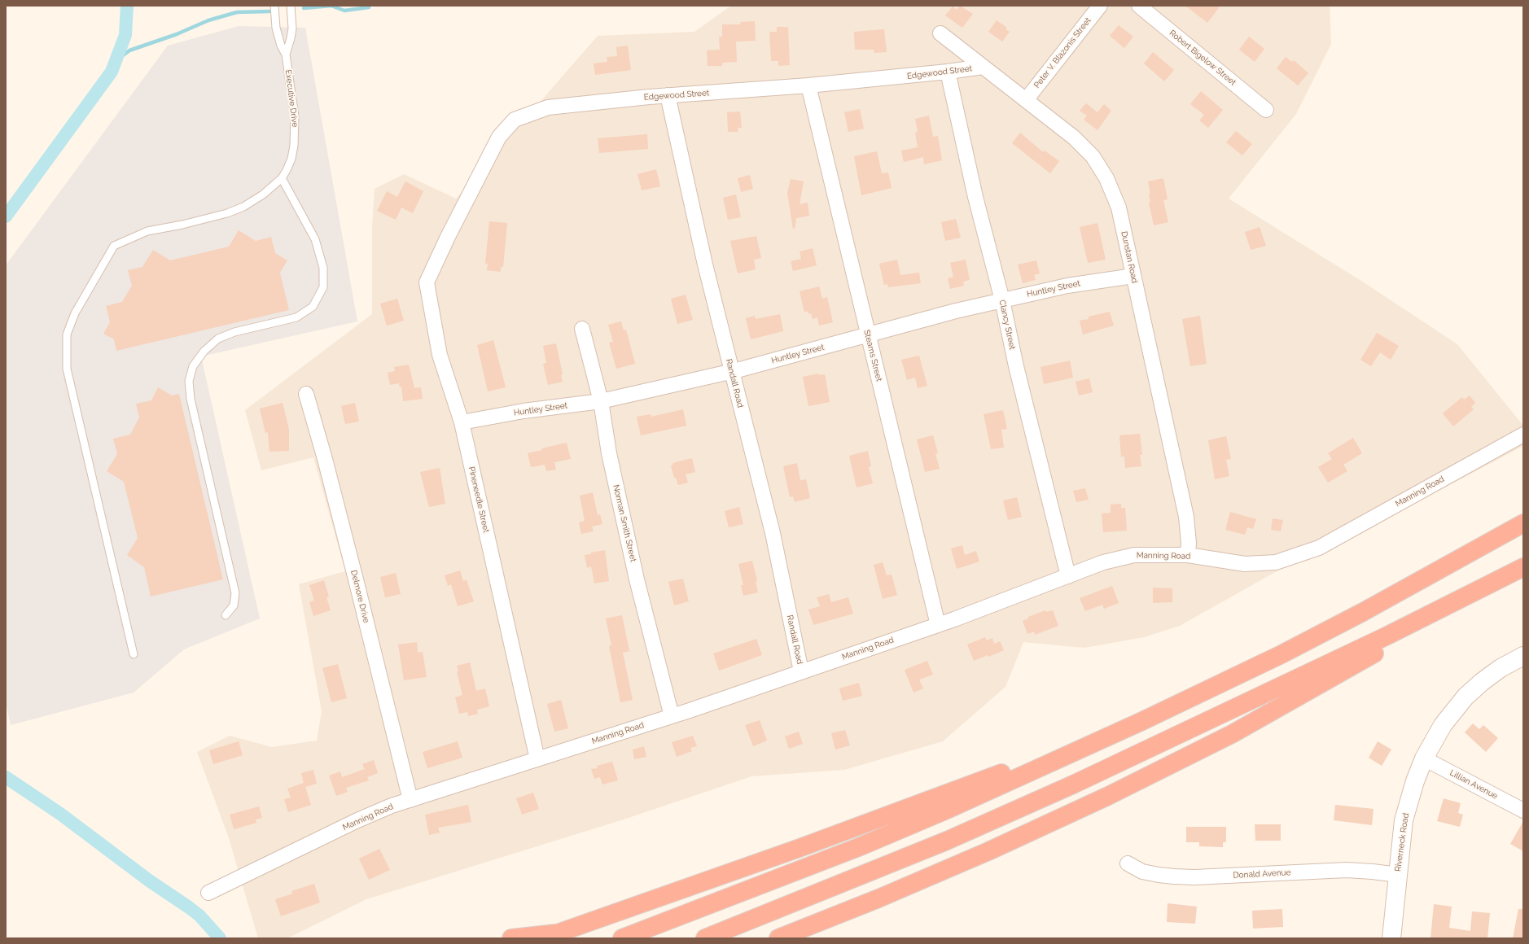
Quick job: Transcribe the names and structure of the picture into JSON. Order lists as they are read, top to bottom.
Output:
{
  "streets": {
    "main road": ["Riverneck Road"],
    "street": [
      "Peter V. Blazonis Street",
      "Robert Bigelow Street",
      "Edgewood Street",
      "Dunstan Road",
      "Huntley Street",
      "Clancy Street",
      "Stearns Street",
      "Randall Road",
      "Manning Road",
      "Pineneedle Street",
      "Norman Smith Street",
      "Delmore Drive",
      "Lillian Avenue",
      "Donald Avenue"
    ],
    "lane": ["Executive Drive"]
  },
  "crossings": [
    ["Peter V. Blazonis Street", "Dunstan Road"],
    ["Edgewood Street", "Dunstan Road"],
    ["Edgewood Street", "Clancy Street"],
    ["Edgewood Street", "Stearns Street"],
    ["Edgewood Street", "Randall Road"],
    ["Edgewood Street", "Pineneedle Street"],
    ["Dunstan Road", "Huntley Street"],
    ["Dunstan Road", "Manning Road"],
    ["Huntley Street", "Clancy Street"],
    ["Huntley Street", "Stearns Street"],
    ["Huntley Street", "Randall Road"],
    ["Huntley Street", "Pineneedle Street"],
    ["Huntley Street", "Norman Smith Street"],
    ["Clancy Street", "Manning Road"],
    ["Stearns Street", "Manning Road"],
    ["Randall Road", "Manning Road"],
    ["Manning Road", "Pineneedle Street"],
    ["Manning Road", "Norman Smith Street"],
    ["Manning Road", "Delmore Drive"],
    ["Lillian Avenue", "Riverneck Road"],
    ["Riverneck Road", "Donald Avenue"]
  ]
}
